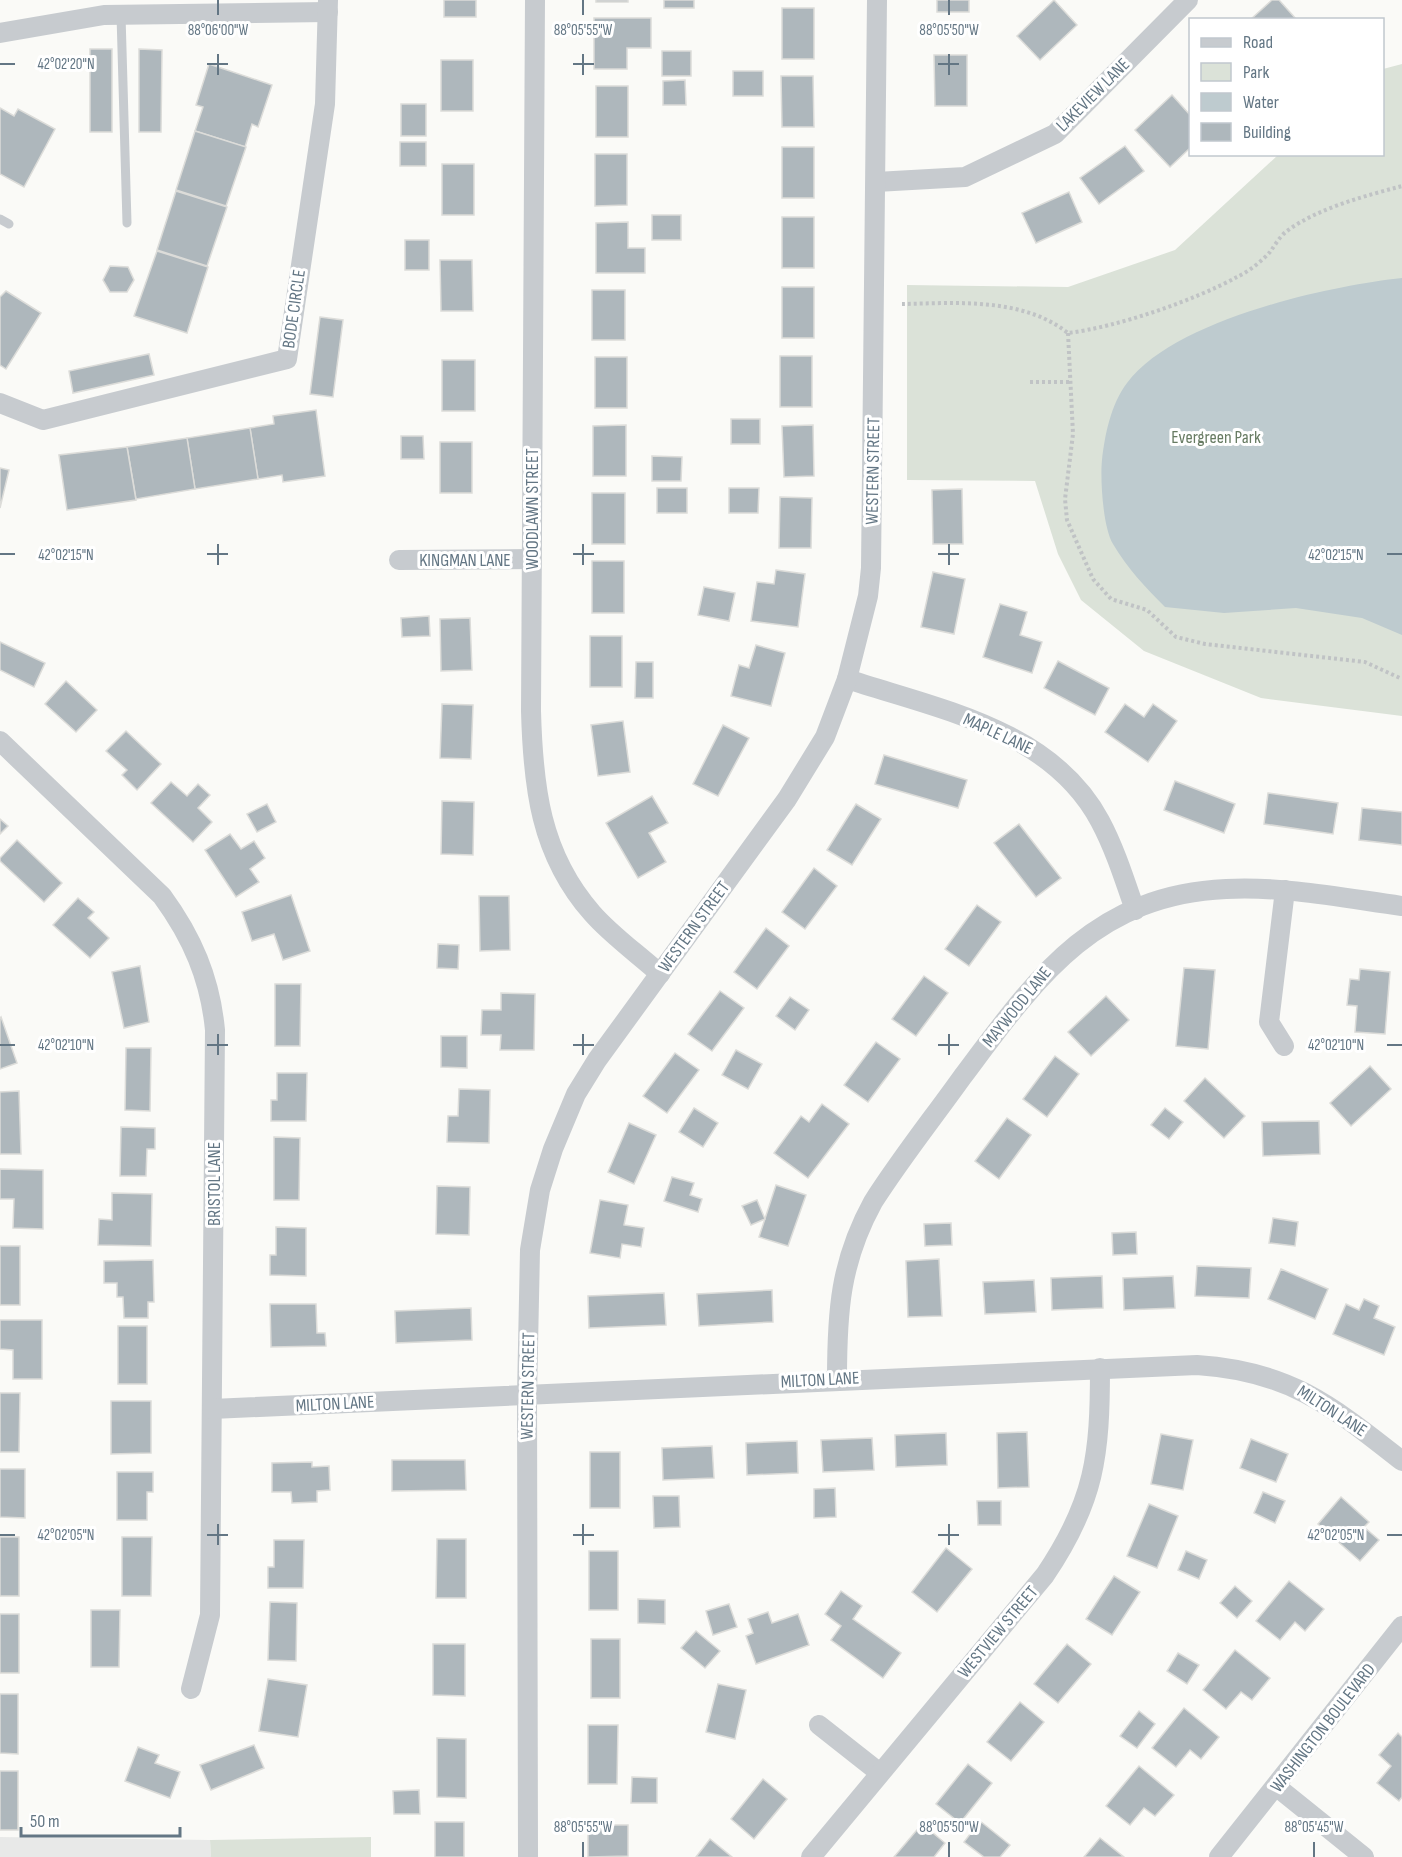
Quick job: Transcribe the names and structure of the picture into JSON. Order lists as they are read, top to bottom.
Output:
{
  "streets": {
    "street": [
      "LAKEVIEW LANE",
      "BODE CIRCLE",
      "WESTERN STREET",
      "WOODLAWN STREET",
      "KINGMAN LANE",
      "MAPLE LANE",
      "MAYWOOD LANE",
      "BRISTOL LANE",
      "MILTON LANE",
      "WESTVIEW STREET",
      "WASHINGTON BOULEVARD"
    ]
  },
  "crossings": [
    ["LAKEVIEW LANE", "WESTERN STREET"],
    ["WESTERN STREET", "WOODLAWN STREET"],
    ["WESTERN STREET", "MAPLE LANE"],
    ["WESTERN STREET", "MILTON LANE"],
    ["WOODLAWN STREET", "KINGMAN LANE"],
    ["MAPLE LANE", "MAYWOOD LANE"],
    ["MAYWOOD LANE", "MILTON LANE"],
    ["BRISTOL LANE", "MILTON LANE"],
    ["MILTON LANE", "WESTVIEW STREET"]
  ],
  "parks": ["Evergreen Park"],
  "legend": [
    "Road",
    "Park",
    "Water",
    "Building"
  ],
  "scale_bar": "50 m",
  "coordinates": [
    "88°06'00\"W",
    "88°05'55\"W",
    "88°05'50\"W",
    "42°02'20\"N",
    "42°02'15\"N",
    "42°02'10\"N",
    "42°02'05\"N",
    "88°05'45\"W"
  ]
}
